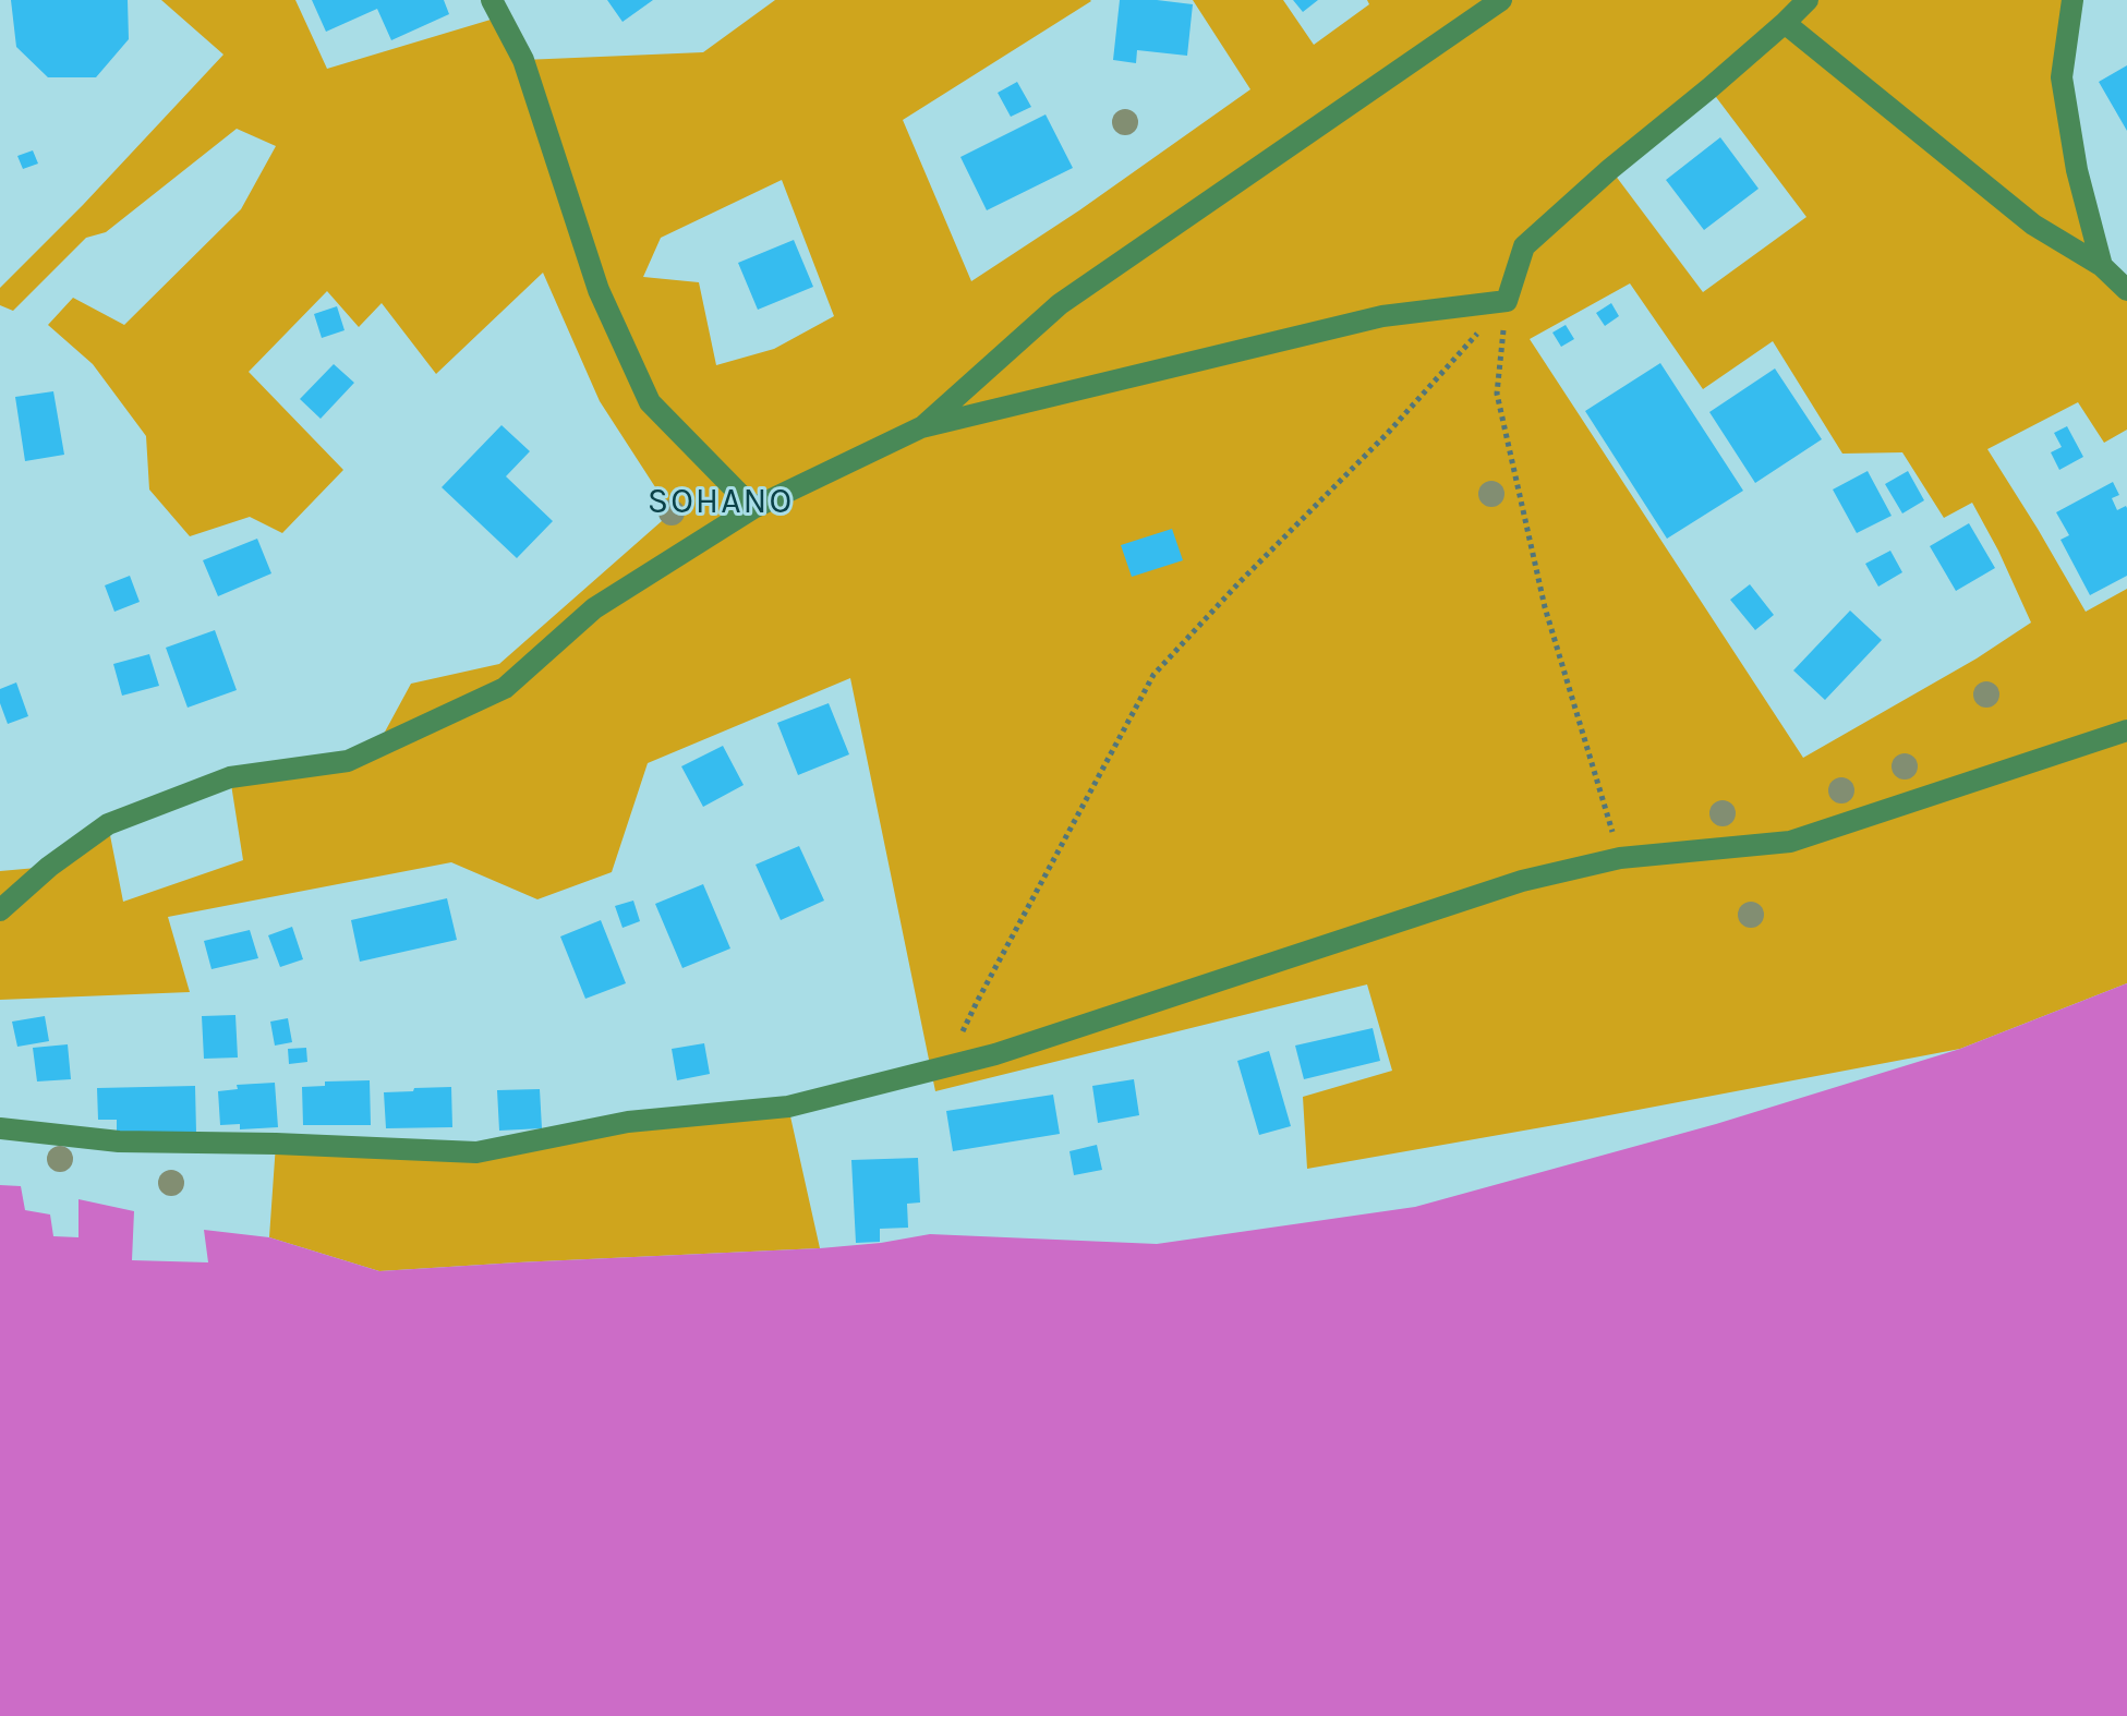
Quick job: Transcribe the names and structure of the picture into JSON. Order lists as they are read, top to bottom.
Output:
{
  "districts": ["SOHANO"]
}
